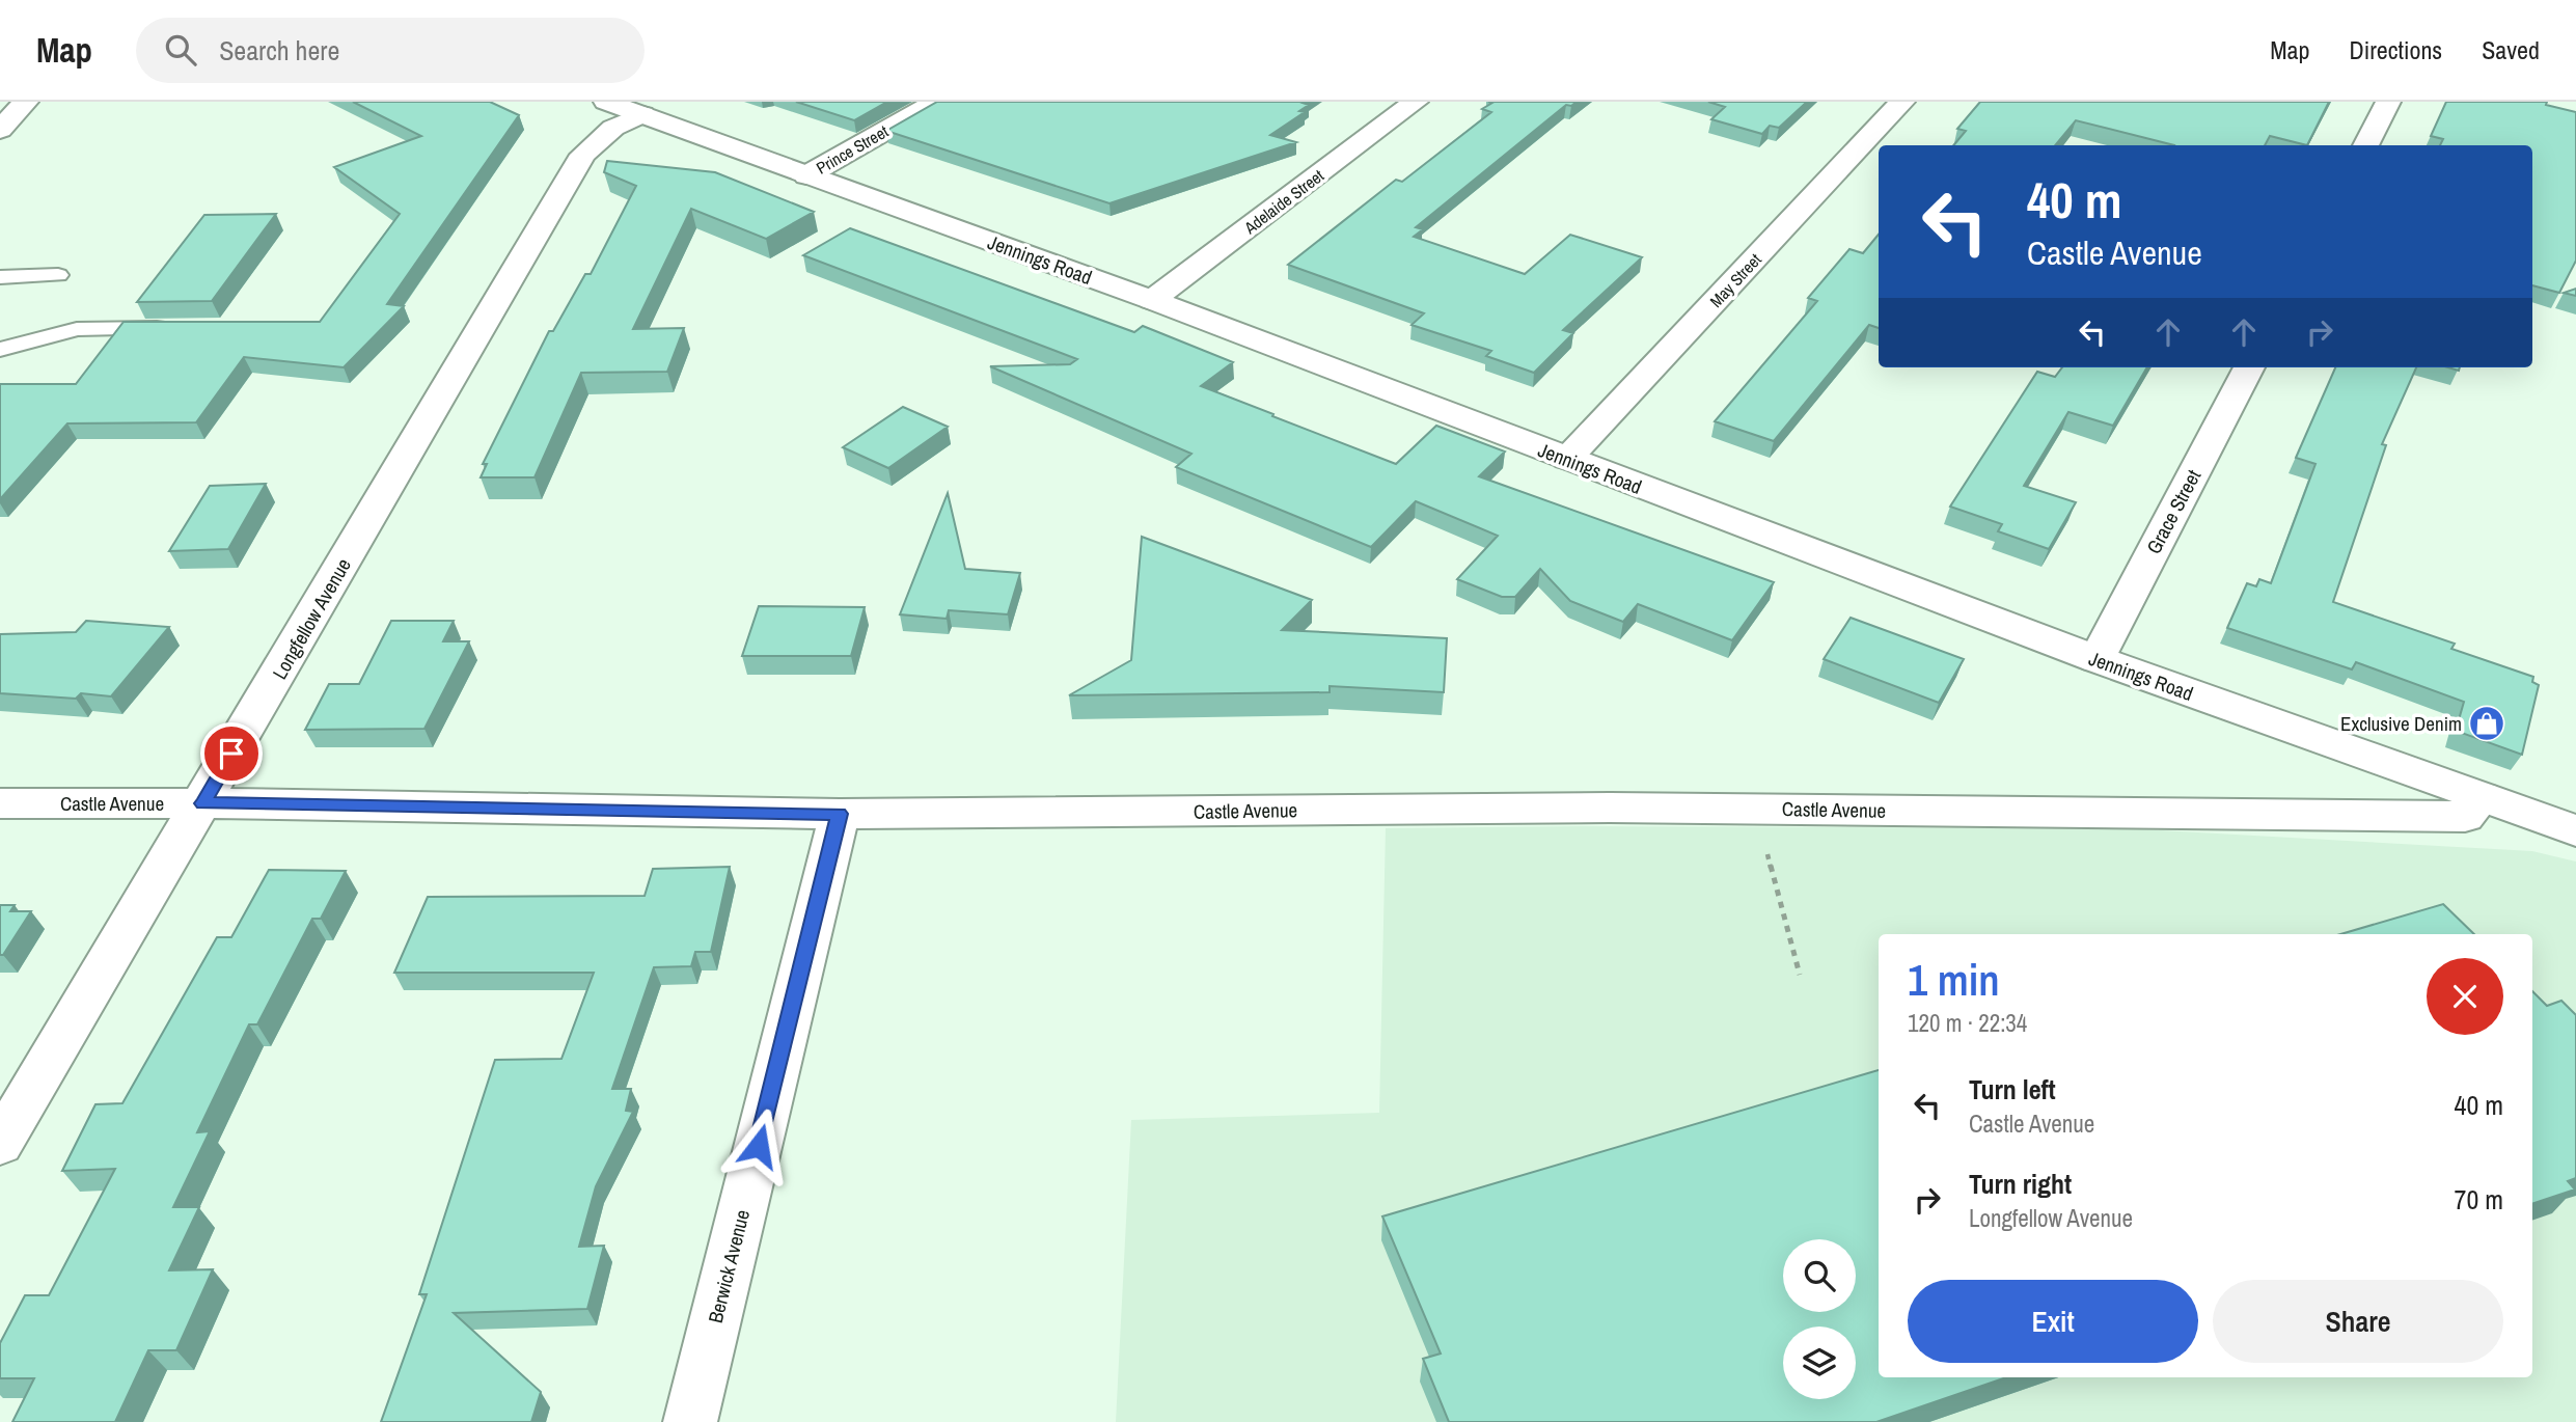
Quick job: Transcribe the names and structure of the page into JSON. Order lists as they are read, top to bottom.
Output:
{
  "streets": {
    "street": [
      "Prince Street",
      "Adelaide Street",
      "Jennings Road",
      "May Street",
      "Grace Street",
      "Longfellow Avenue",
      "Castle Avenue",
      "Berwick Avenue"
    ]
  },
  "crossings": [
    ["Prince Street", "Jennings Road"],
    ["Adelaide Street", "Jennings Road"],
    ["Jennings Road", "May Street"],
    ["Jennings Road", "Grace Street"],
    ["Jennings Road", "Longfellow Avenue"],
    ["Jennings Road", "Castle Avenue"],
    ["Longfellow Avenue", "Castle Avenue"],
    ["Castle Avenue", "Berwick Avenue"]
  ],
  "places": {
    "shop": ["Exclusive Denim"]
  },
  "page": {
    "header": "Map",
    "search": "Search here",
    "nav": ["Map", "Directions", "Saved"],
    "turn": ["40 m", "Castle Avenue"],
    "heading": ["1 min", "120 m · 22:34"],
    "list": [
      {
        "name": "Turn left",
        "note": "Castle Avenue",
        "value": "40 m"
      },
      {
        "name": "Turn right",
        "note": "Longfellow Avenue",
        "value": "70 m"
      }
    ],
    "buttons": ["Exit", "Share"]
  }
}
